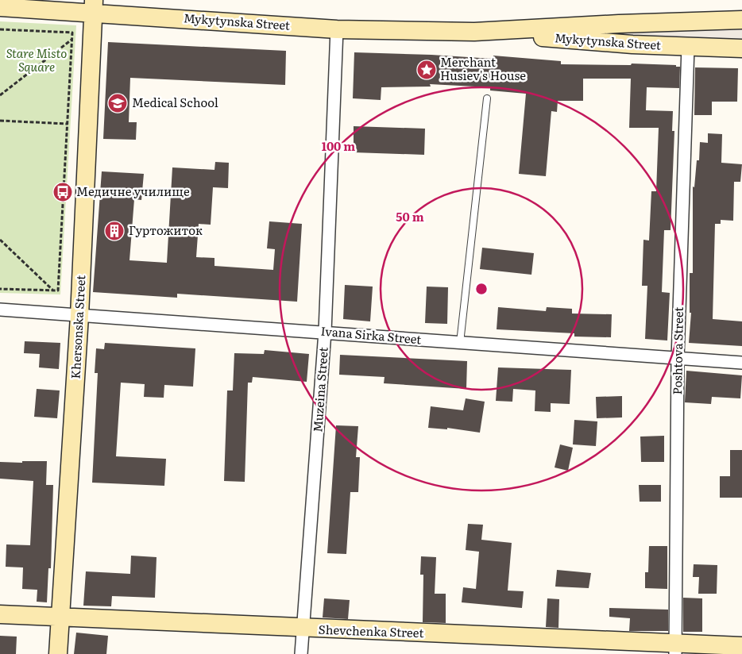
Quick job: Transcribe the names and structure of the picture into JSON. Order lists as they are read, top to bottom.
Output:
{
  "streets": {
    "street": [
      "Mykytynska Street",
      "Khersonska Street",
      "Ivana Sirka Street",
      "Poshtova Street",
      "Muzeina Street",
      "Shevchenka Street"
    ]
  },
  "crossings": [
    ["Mykytynska Street", "Khersonska Street"],
    ["Mykytynska Street", "Poshtova Street"],
    ["Mykytynska Street", "Muzeina Street"],
    ["Khersonska Street", "Ivana Sirka Street"],
    ["Khersonska Street", "Shevchenka Street"],
    ["Ivana Sirka Street", "Poshtova Street"],
    ["Ivana Sirka Street", "Muzeina Street"],
    ["Poshtova Street", "Shevchenka Street"],
    ["Muzeina Street", "Shevchenka Street"]
  ],
  "parks": ["Stare Misto Square"],
  "places": {
    "place": ["Merchant Husiev's House"],
    "school or university": ["Medical School"],
    "bus stop": ["Медичне училище"],
    "building": ["Гуртожиток"]
  },
  "rings": ["100 m", "50 m"]
}
